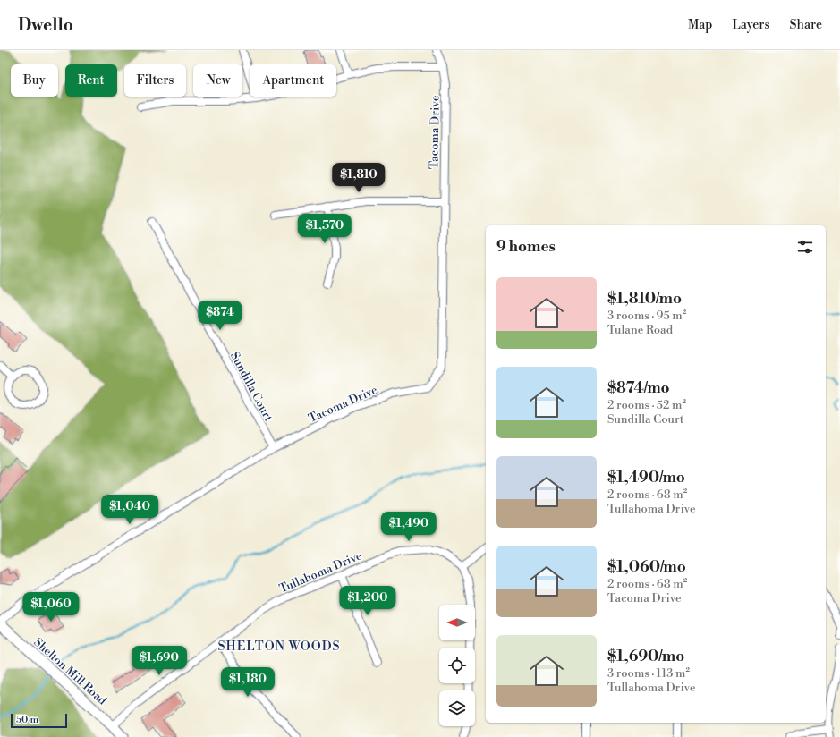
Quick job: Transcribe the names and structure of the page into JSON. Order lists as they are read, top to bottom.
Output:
{
  "streets": {
    "street": [
      "Tacoma Drive",
      "Sundilla Court",
      "Tullahoma Drive",
      "Shelton Mill Road"
    ]
  },
  "crossings": [
    ["Tacoma Drive", "Sundilla Court"],
    ["Tacoma Drive", "Shelton Mill Road"],
    ["Tullahoma Drive", "Shelton Mill Road"]
  ],
  "districts": ["SHELTON WOODS"],
  "scale_bar": "50 m",
  "north": "left",
  "page": {
    "header": "Dwello",
    "nav": ["Map", "Layers", "Share"],
    "chip": [
      "Buy",
      "Rent",
      "Filters",
      "New",
      "Apartment"
    ],
    "price": [
      "$1,810",
      "$1,570",
      "$874",
      "$1,040",
      "$1,490",
      "$1,200",
      "$1,060",
      "$1,690",
      "$1,180"
    ],
    "heading": "9 homes",
    "list": [
      {
        "name": "$1,810/mo",
        "note": "3 rooms · 95 m² · Tulane Road"
      },
      {
        "name": "$874/mo",
        "note": "2 rooms · 52 m² · Sundilla Court"
      },
      {
        "name": "$1,490/mo",
        "note": "2 rooms · 68 m² · Tullahoma Drive"
      },
      {
        "name": "$1,060/mo",
        "note": "2 rooms · 68 m² · Tacoma Drive"
      },
      {
        "name": "$1,690/mo",
        "note": "3 rooms · 113 m² · Tullahoma Drive"
      }
    ],
    "scale": "50 m"
  }
}
